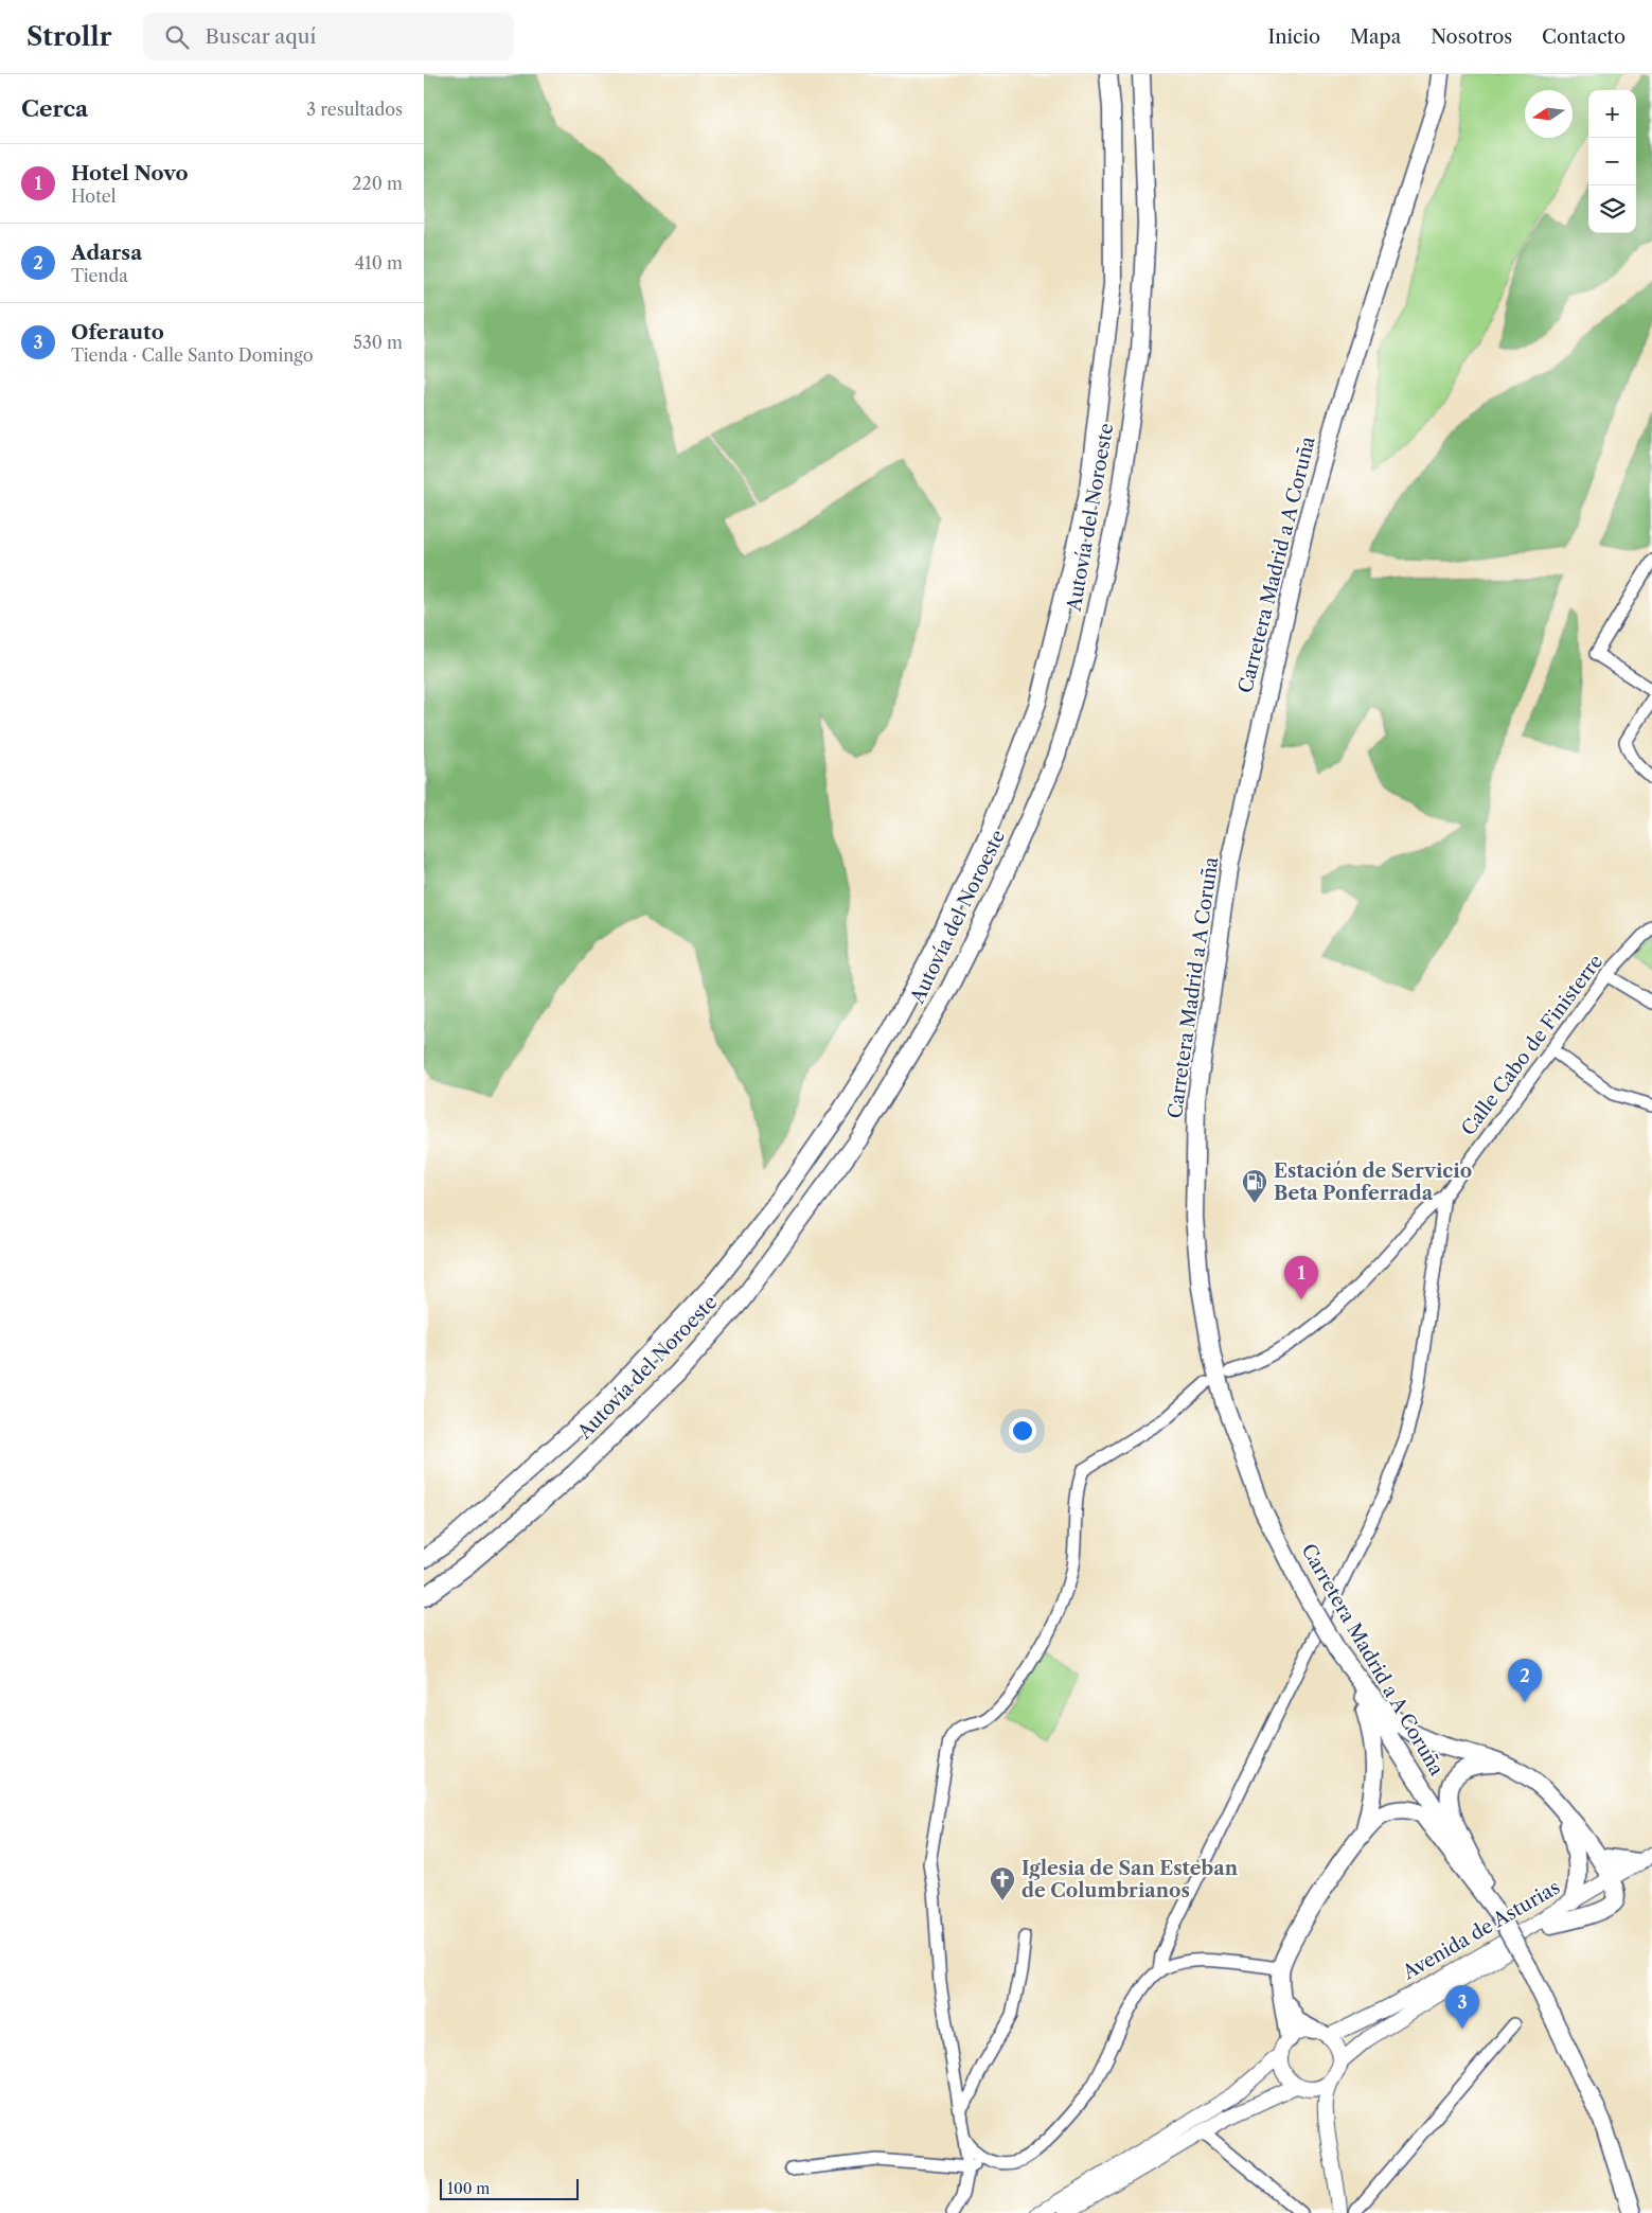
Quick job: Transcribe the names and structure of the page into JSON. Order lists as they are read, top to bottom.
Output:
{
  "streets": {
    "highway": ["Autovía del Noroeste", "Carretera Madrid a A Coruña"],
    "main road": ["Avenida de Asturias"],
    "street": ["Calle Cabo de Finisterre"]
  },
  "places": {
    "fuel station": ["Estación de Servicio Beta Ponferrada"],
    "church": ["Iglesia de San Esteban de Columbrianos"]
  },
  "scale_bar": "100 m",
  "north": "left",
  "page": {
    "header": "Strollr",
    "search": "Buscar aquí",
    "nav": [
      "Inicio",
      "Mapa",
      "Nosotros",
      "Contacto"
    ],
    "heading": ["Cerca", "3 resultados"],
    "map_buttons": ["+", "−"],
    "list": [
      {
        "mark": "1",
        "name": "Hotel Novo",
        "note": "Hotel",
        "value": "220 m"
      },
      {
        "mark": "2",
        "name": "Adarsa",
        "note": "Tienda",
        "value": "410 m"
      },
      {
        "mark": "3",
        "name": "Oferauto",
        "note": "Tienda · Calle Santo Domingo",
        "value": "530 m"
      }
    ],
    "pins": ["1", "2", "3"],
    "scale": "100 m"
  }
}
